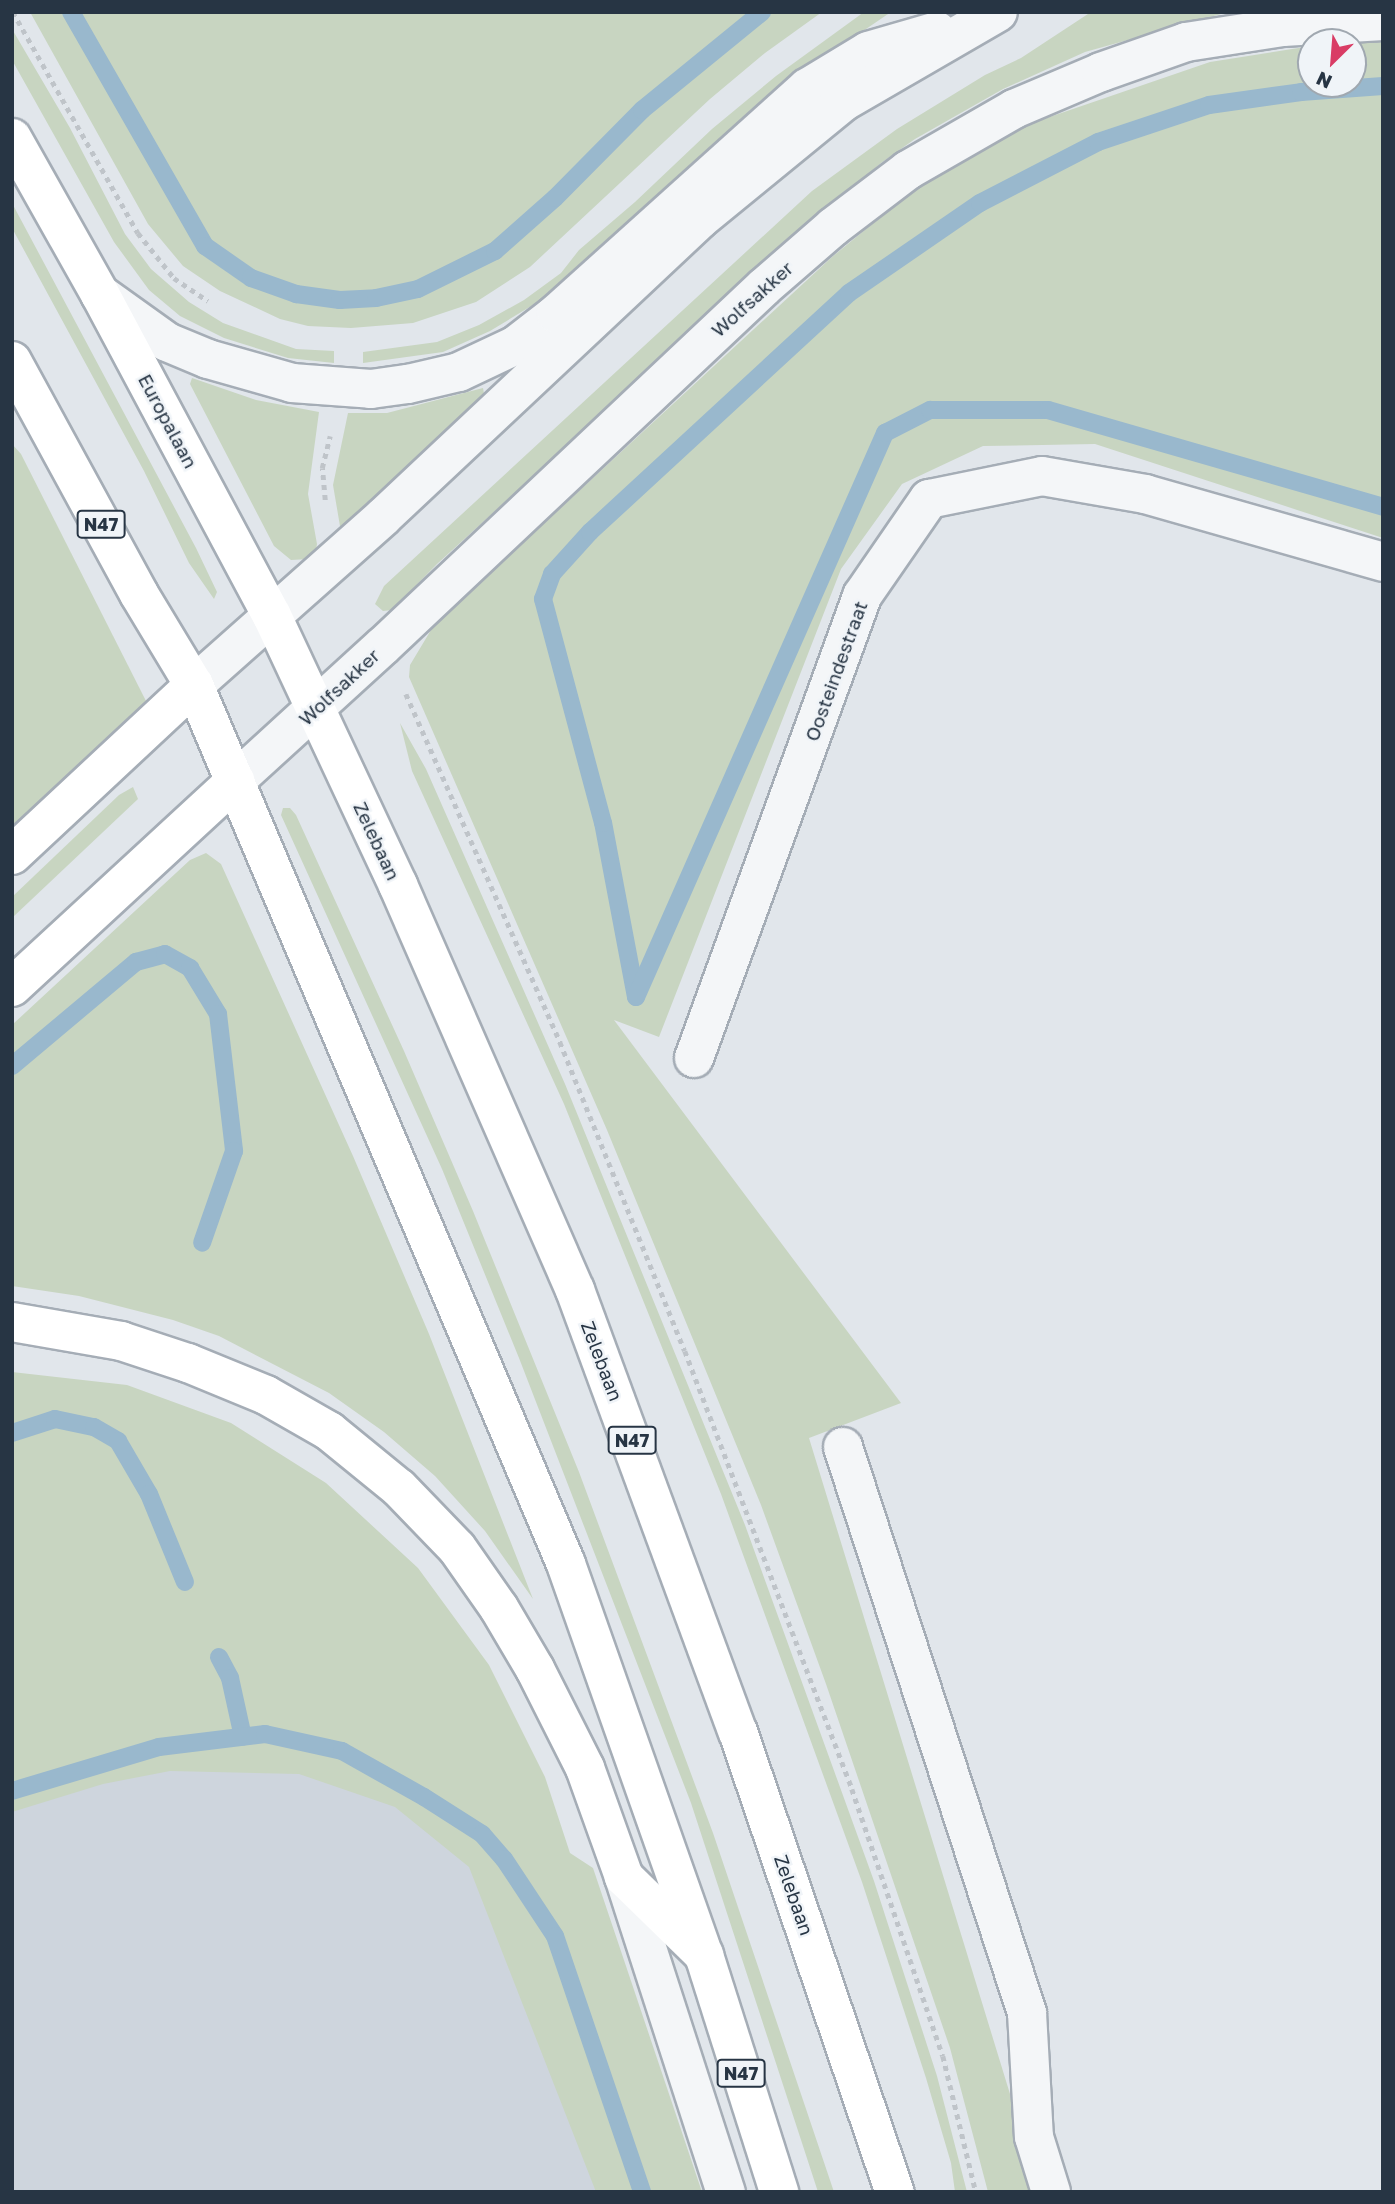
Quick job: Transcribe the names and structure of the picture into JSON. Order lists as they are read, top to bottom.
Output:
{
  "streets": {
    "main road": ["Europalaan", "N47", "Zelebaan"],
    "street": ["Wolfsakker", "Oosteindestraat"]
  },
  "crossings": [
    ["Wolfsakker", "Europalaan"],
    ["Wolfsakker", "N47"],
    ["Wolfsakker", "Zelebaan"],
    ["Europalaan", "Zelebaan"]
  ],
  "north": "bottom left"
}
